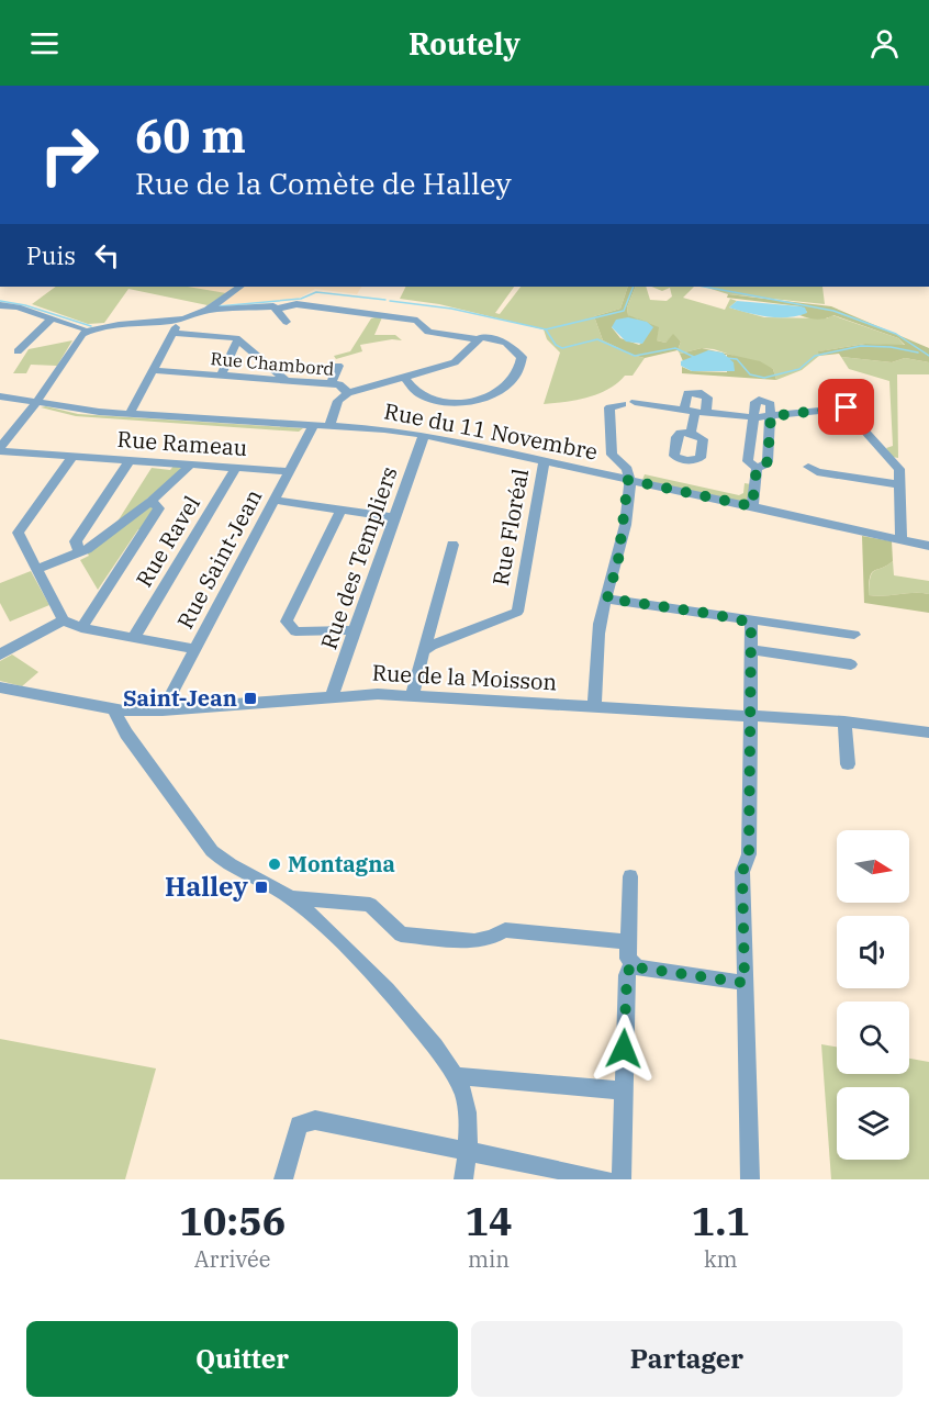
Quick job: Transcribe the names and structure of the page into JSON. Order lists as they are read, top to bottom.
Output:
{
  "streets": {
    "street": [
      "Rue Chambord",
      "Rue du 11 Novembre",
      "Rue Rameau",
      "Rue Floréal",
      "Rue Ravel",
      "Rue des Templiers",
      "Rue Saint-Jean",
      "Rue de la Moisson"
    ]
  },
  "crossings": [
    ["Rue Chambord", "Rue du 11 Novembre"],
    ["Rue du 11 Novembre", "Rue Floréal"],
    ["Rue du 11 Novembre", "Rue des Templiers"],
    ["Rue du 11 Novembre", "Rue Saint-Jean"],
    ["Rue Rameau", "Rue Ravel"],
    ["Rue Rameau", "Rue Saint-Jean"],
    ["Rue des Templiers", "Rue de la Moisson"],
    ["Rue Saint-Jean", "Rue de la Moisson"]
  ],
  "places": {
    "transit": ["Saint-Jean", "Halley"],
    "other": ["Montagna"]
  },
  "north": "right",
  "page": {
    "header": "Routely",
    "turn": ["60 m", "Rue de la Comète de Halley"],
    "then": "Puis",
    "eta": [
      "10:56",
      "Arrivée",
      "14",
      "min",
      "1.1",
      "km"
    ],
    "buttons": ["Quitter", "Partager"]
  }
}
